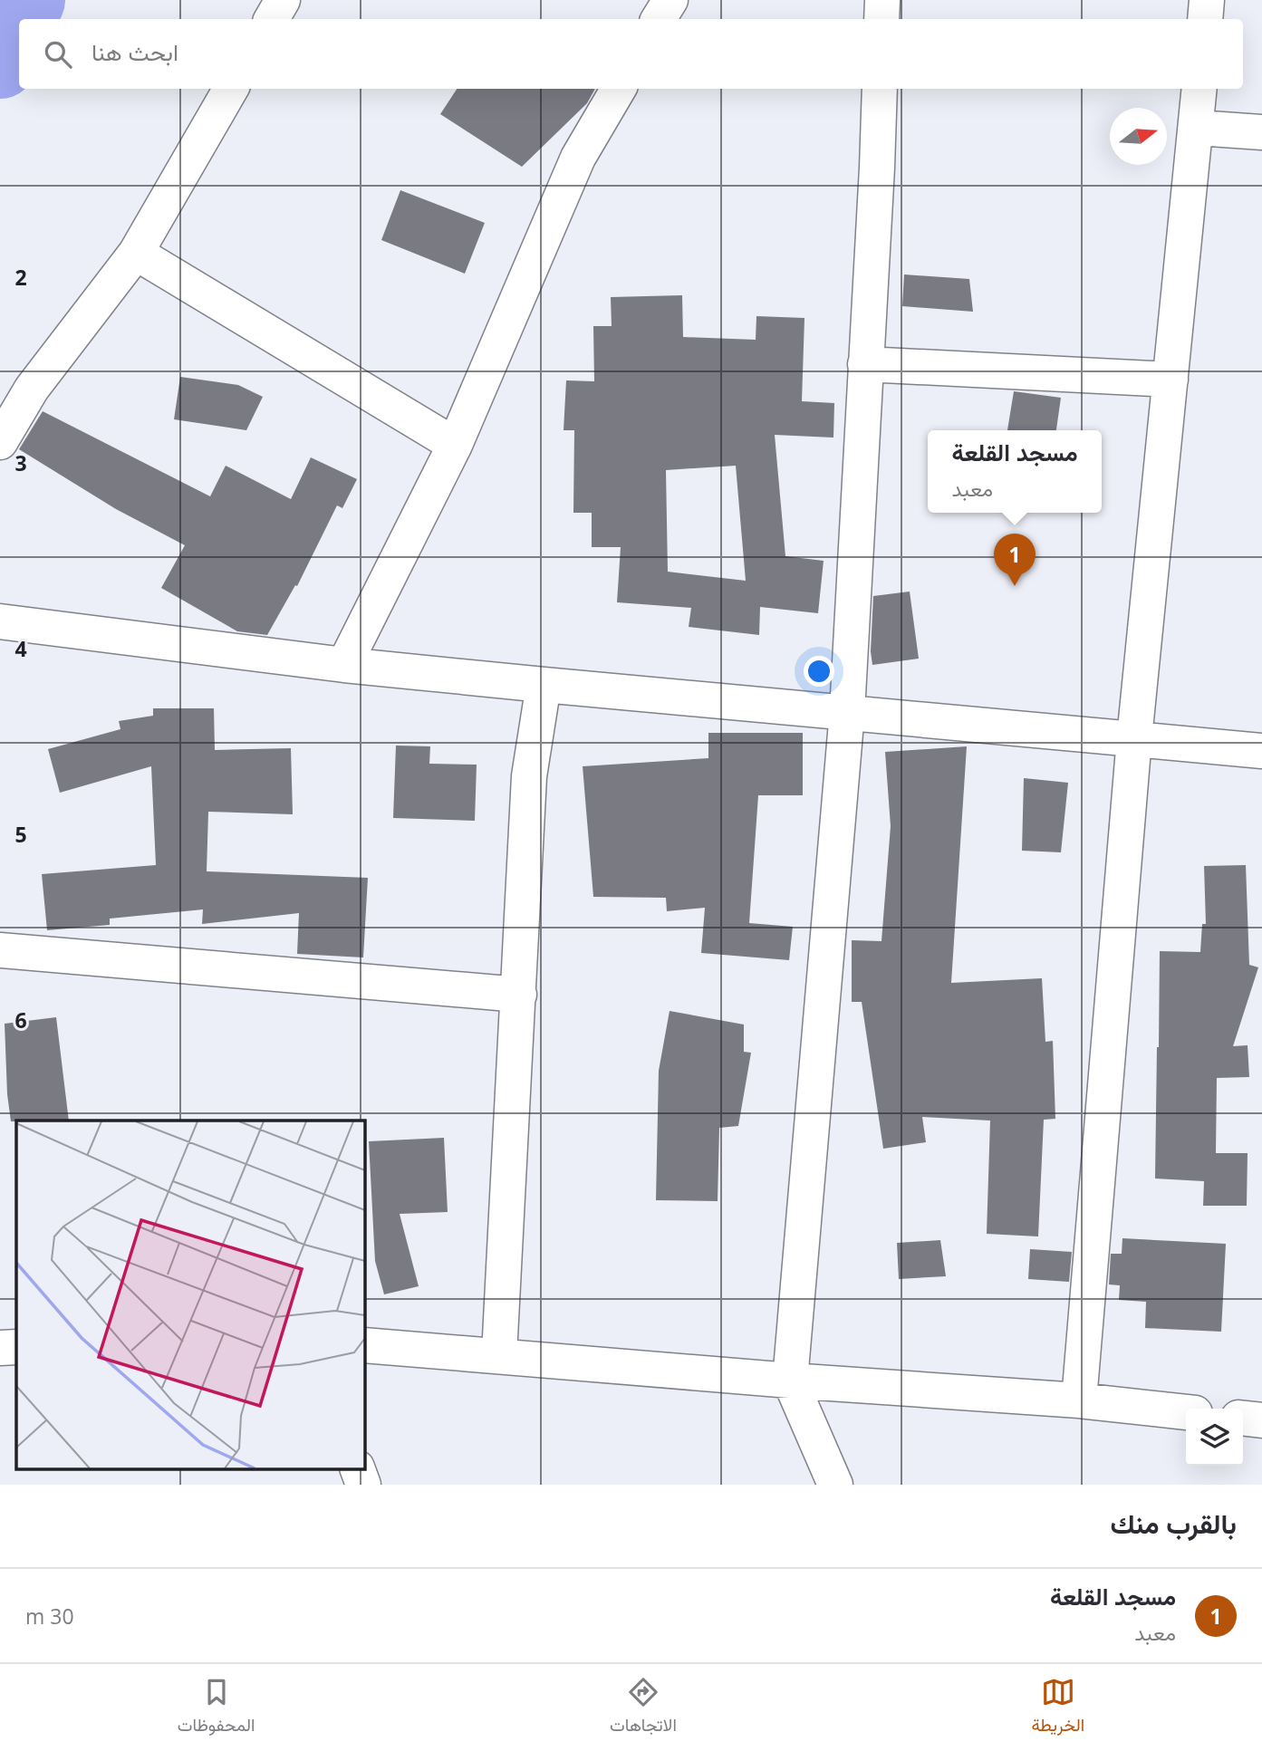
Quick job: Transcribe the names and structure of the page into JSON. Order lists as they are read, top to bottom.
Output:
{
  "north": "right",
  "page": {
    "search": "ابحث هنا",
    "popup": ["مسجد القلعة", "معبد"],
    "pins": "1",
    "heading": "بالقرب منك",
    "list": [
      {
        "mark": "1",
        "name": "مسجد القلعة",
        "note": "معبد",
        "value": "30 m"
      }
    ],
    "nav": ["الخريطة", "الاتجاهات", "المحفوظات"]
  },
  "grid": {
    "rows": [
      "2",
      "3",
      "4",
      "5",
      "6"
    ]
  }
}
